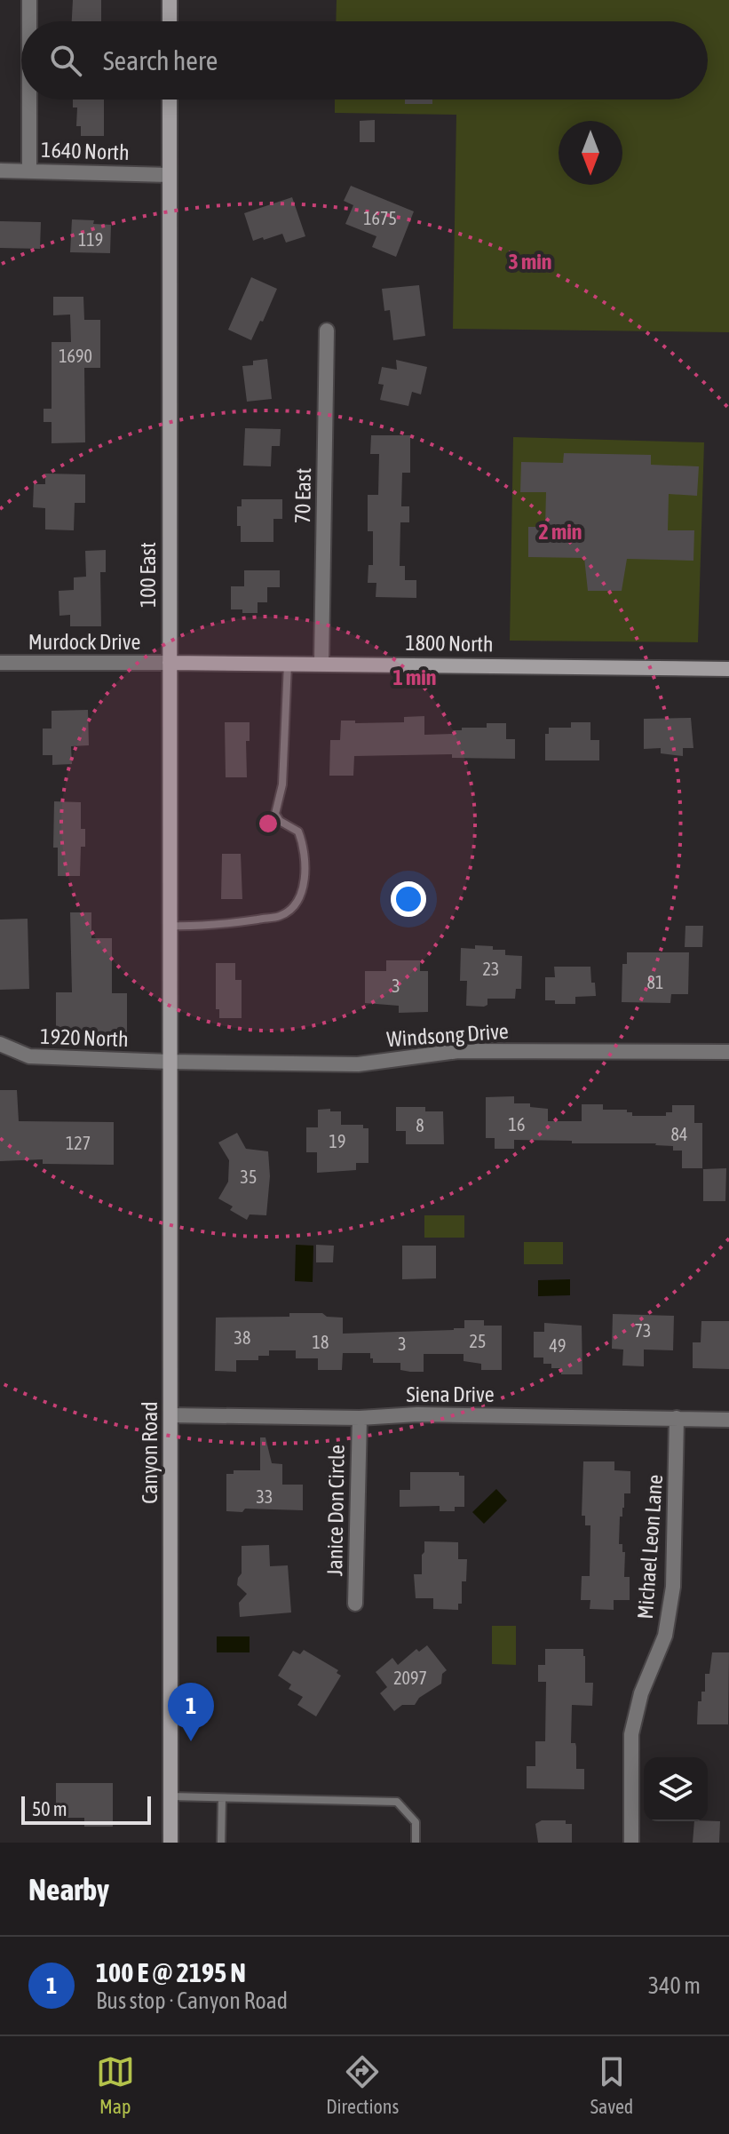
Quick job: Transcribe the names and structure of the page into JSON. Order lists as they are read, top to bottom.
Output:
{
  "streets": {
    "main road": ["100 East", "1800 North", "Canyon Road"],
    "street": [
      "1640 North",
      "70 East",
      "Murdock Drive",
      "Windsong Drive",
      "1920 North",
      "Siena Drive",
      "Janice Don Circle",
      "Michael Leon Lane"
    ]
  },
  "crossings": [
    ["1640 North", "100 East"],
    ["70 East", "1800 North"],
    ["100 East", "Murdock Drive"],
    ["100 East", "1800 North"],
    ["100 East", "Windsong Drive"],
    ["100 East", "1920 North"],
    ["100 East", "Canyon Road"],
    ["Murdock Drive", "1800 North"],
    ["Windsong Drive", "1920 North"],
    ["Windsong Drive", "Canyon Road"],
    ["1920 North", "Canyon Road"],
    ["Siena Drive", "Canyon Road"],
    ["Siena Drive", "Janice Don Circle"],
    ["Siena Drive", "Michael Leon Lane"]
  ],
  "house_numbers": [
    "1675",
    "119",
    "1690",
    "23",
    "81",
    "3",
    "16",
    "8",
    "84",
    "19",
    "127",
    "35",
    "73",
    "38",
    "25",
    "18",
    "3",
    "49",
    "33",
    "2097"
  ],
  "scale_bar": "50 m",
  "north": "bottom",
  "page": {
    "search": "Search here",
    "pins": "1",
    "scale": "50 m",
    "heading": "Nearby",
    "list": [
      {
        "mark": "1",
        "name": "100 E @ 2195 N",
        "note": "Bus stop · Canyon Road",
        "value": "340 m"
      }
    ],
    "nav": ["Map", "Directions", "Saved"]
  },
  "rings": ["3 min", "2 min", "1 min"]
}
